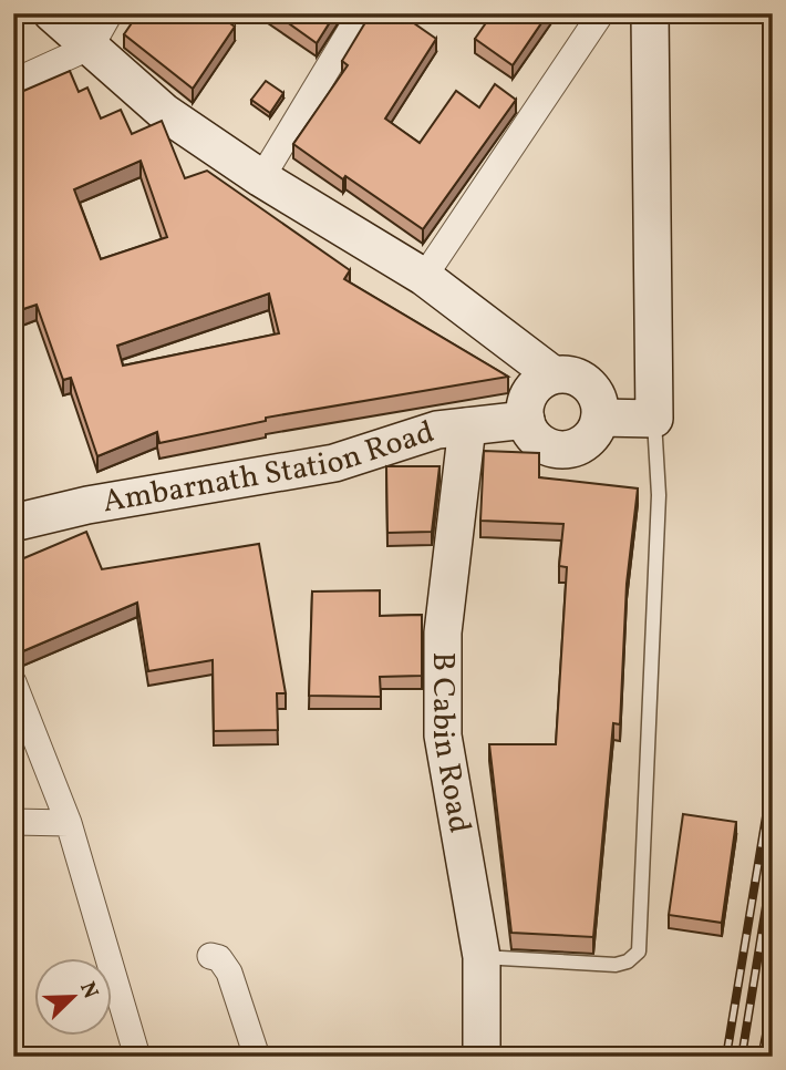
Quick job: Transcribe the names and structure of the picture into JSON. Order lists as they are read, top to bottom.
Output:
{
  "streets": {
    "street": ["Ambarnath Station Road", "B Cabin Road"]
  },
  "crossings": [
    ["Ambarnath Station Road", "B Cabin Road"]
  ],
  "north": "top right"
}
